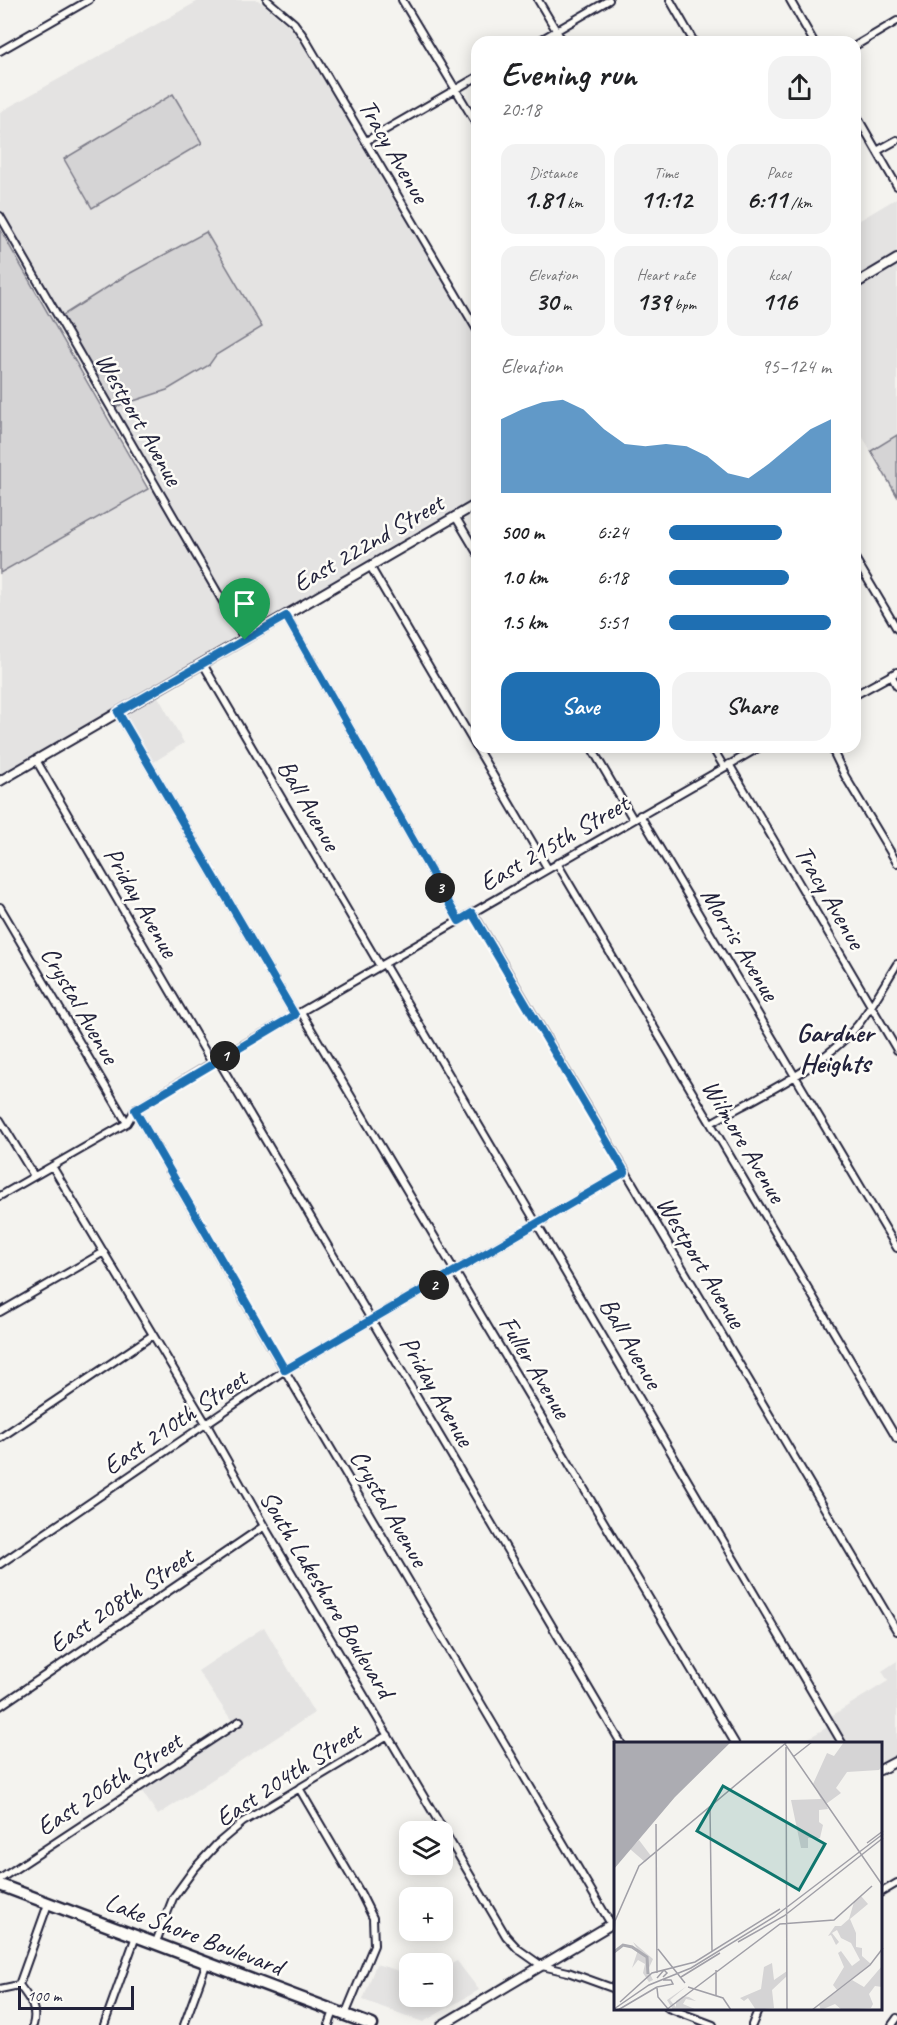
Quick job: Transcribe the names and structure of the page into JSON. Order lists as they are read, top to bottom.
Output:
{
  "streets": {
    "main road": ["Lake Shore Boulevard"],
    "street": [
      "Tracy Avenue",
      "Westport Avenue",
      "East 222nd Street",
      "Ball Avenue",
      "East 215th Street",
      "Priday Avenue",
      "Morris Avenue",
      "Crystal Avenue",
      "Wilmore Avenue",
      "Fuller Avenue",
      "East 210th Street",
      "South Lakeshore Boulevard",
      "East 208th Street",
      "East 204th Street",
      "East 206th Street"
    ]
  },
  "crossings": [
    ["Tracy Avenue", "East 215th Street"],
    ["Westport Avenue", "East 222nd Street"],
    ["Westport Avenue", "East 215th Street"],
    ["Westport Avenue", "East 210th Street"],
    ["East 222nd Street", "Ball Avenue"],
    ["East 222nd Street", "Priday Avenue"],
    ["Ball Avenue", "East 215th Street"],
    ["Ball Avenue", "East 210th Street"],
    ["East 215th Street", "Priday Avenue"],
    ["East 215th Street", "Morris Avenue"],
    ["East 215th Street", "Crystal Avenue"],
    ["East 215th Street", "Wilmore Avenue"],
    ["East 215th Street", "Fuller Avenue"],
    ["East 215th Street", "South Lakeshore Boulevard"],
    ["Priday Avenue", "East 210th Street"],
    ["Crystal Avenue", "East 210th Street"],
    ["Fuller Avenue", "East 210th Street"],
    ["East 210th Street", "South Lakeshore Boulevard"],
    ["South Lakeshore Boulevard", "East 208th Street"],
    ["South Lakeshore Boulevard", "East 204th Street"],
    ["East 204th Street", "Lake Shore Boulevard"]
  ],
  "districts": ["Gardner Heights"],
  "scale_bar": "100 m",
  "page": {
    "heading": ["Evening run", "20:18"],
    "stats": [
      ["Distance", "1.81 km"],
      ["Time", "11:12"],
      ["Pace", "6:11 /km"],
      ["Elevation", "30 m"],
      ["Heart rate", "139 bpm"],
      ["kcal", "116"]
    ],
    "chart": ["Elevation", "95–124 m"],
    "list": [
      {
        "name": "500 m",
        "note": "6:24"
      },
      {
        "name": "1.0 km",
        "note": "6:18"
      },
      {
        "name": "1.5 km",
        "note": "5:51"
      }
    ],
    "buttons": ["Save", "Share"],
    "pins": ["3", "1", "2"],
    "map_buttons": ["+", "−"],
    "scale": "100 m"
  }
}
